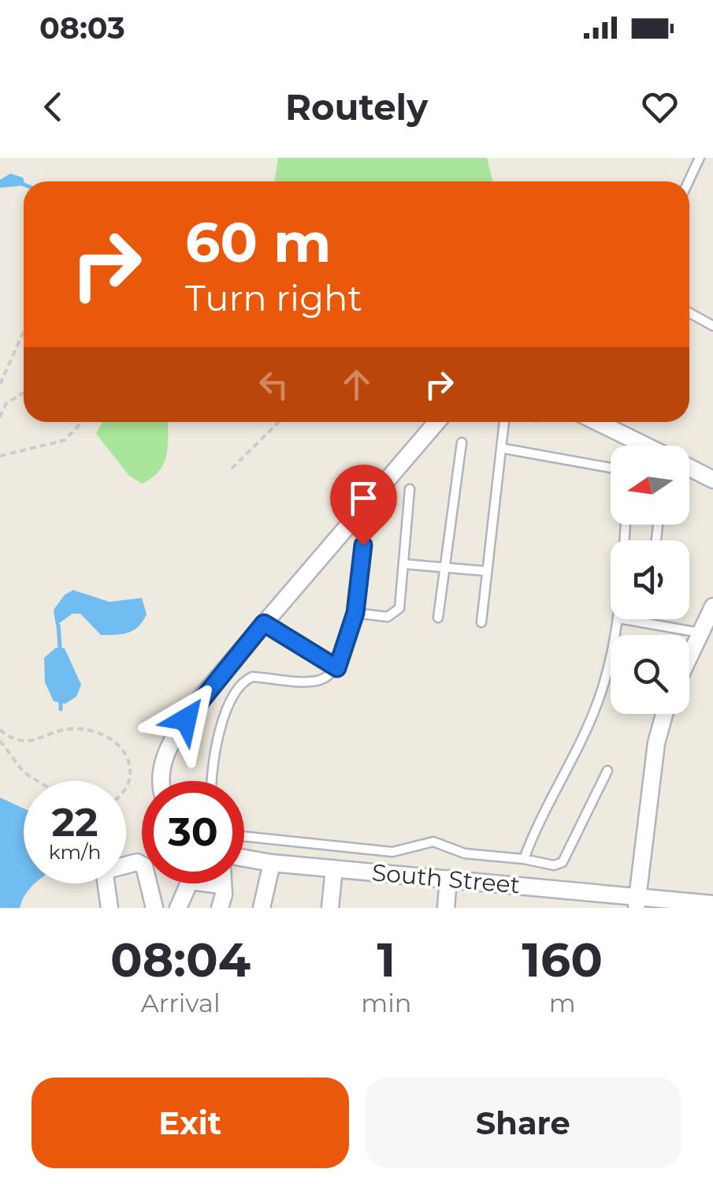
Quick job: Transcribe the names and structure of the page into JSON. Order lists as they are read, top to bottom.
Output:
{
  "streets": {
    "street": ["South Street"]
  },
  "north": "left",
  "page": {
    "status": "08:03",
    "header": "Routely",
    "turn": ["60 m", "Turn right"],
    "speed": "22 km/h",
    "limit": "30",
    "eta": [
      "08:04",
      "Arrival",
      "1",
      "min",
      "160",
      "m"
    ],
    "buttons": ["Exit", "Share"]
  }
}
